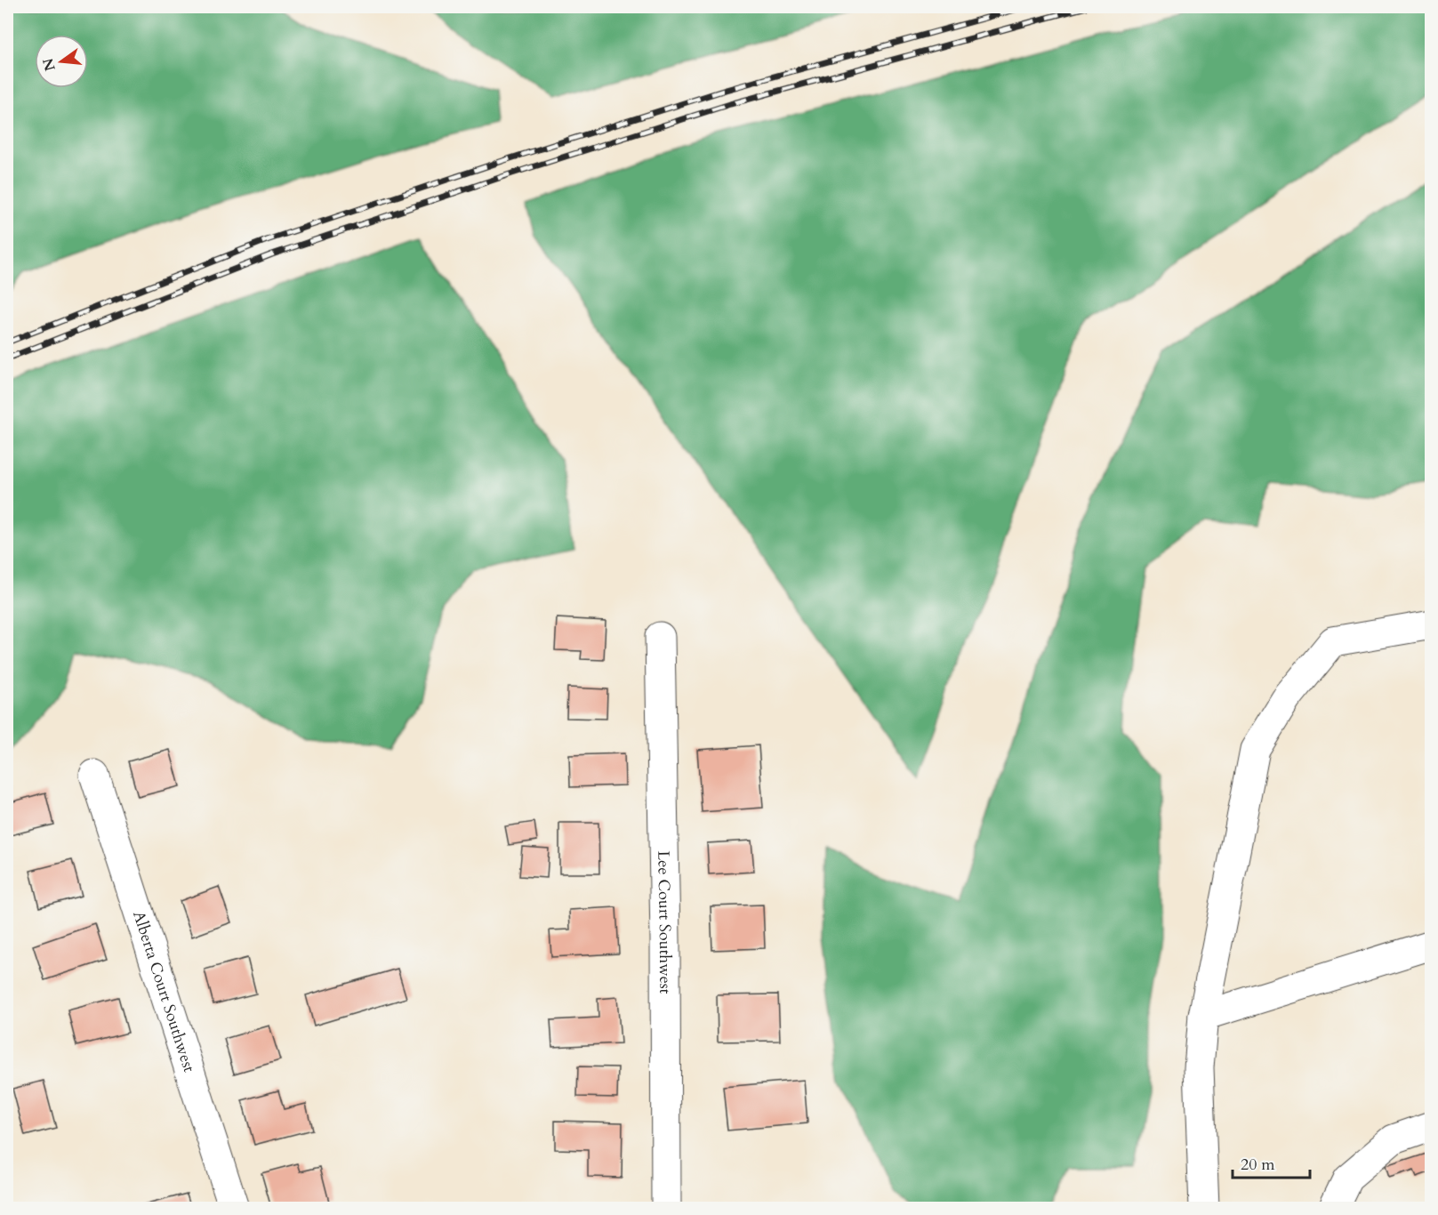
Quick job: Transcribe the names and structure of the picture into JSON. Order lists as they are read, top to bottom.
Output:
{
  "streets": {
    "street": ["Lee Court Southwest", "Alberta Court Southwest"]
  },
  "scale_bar": "20 m",
  "north": "left"
}
